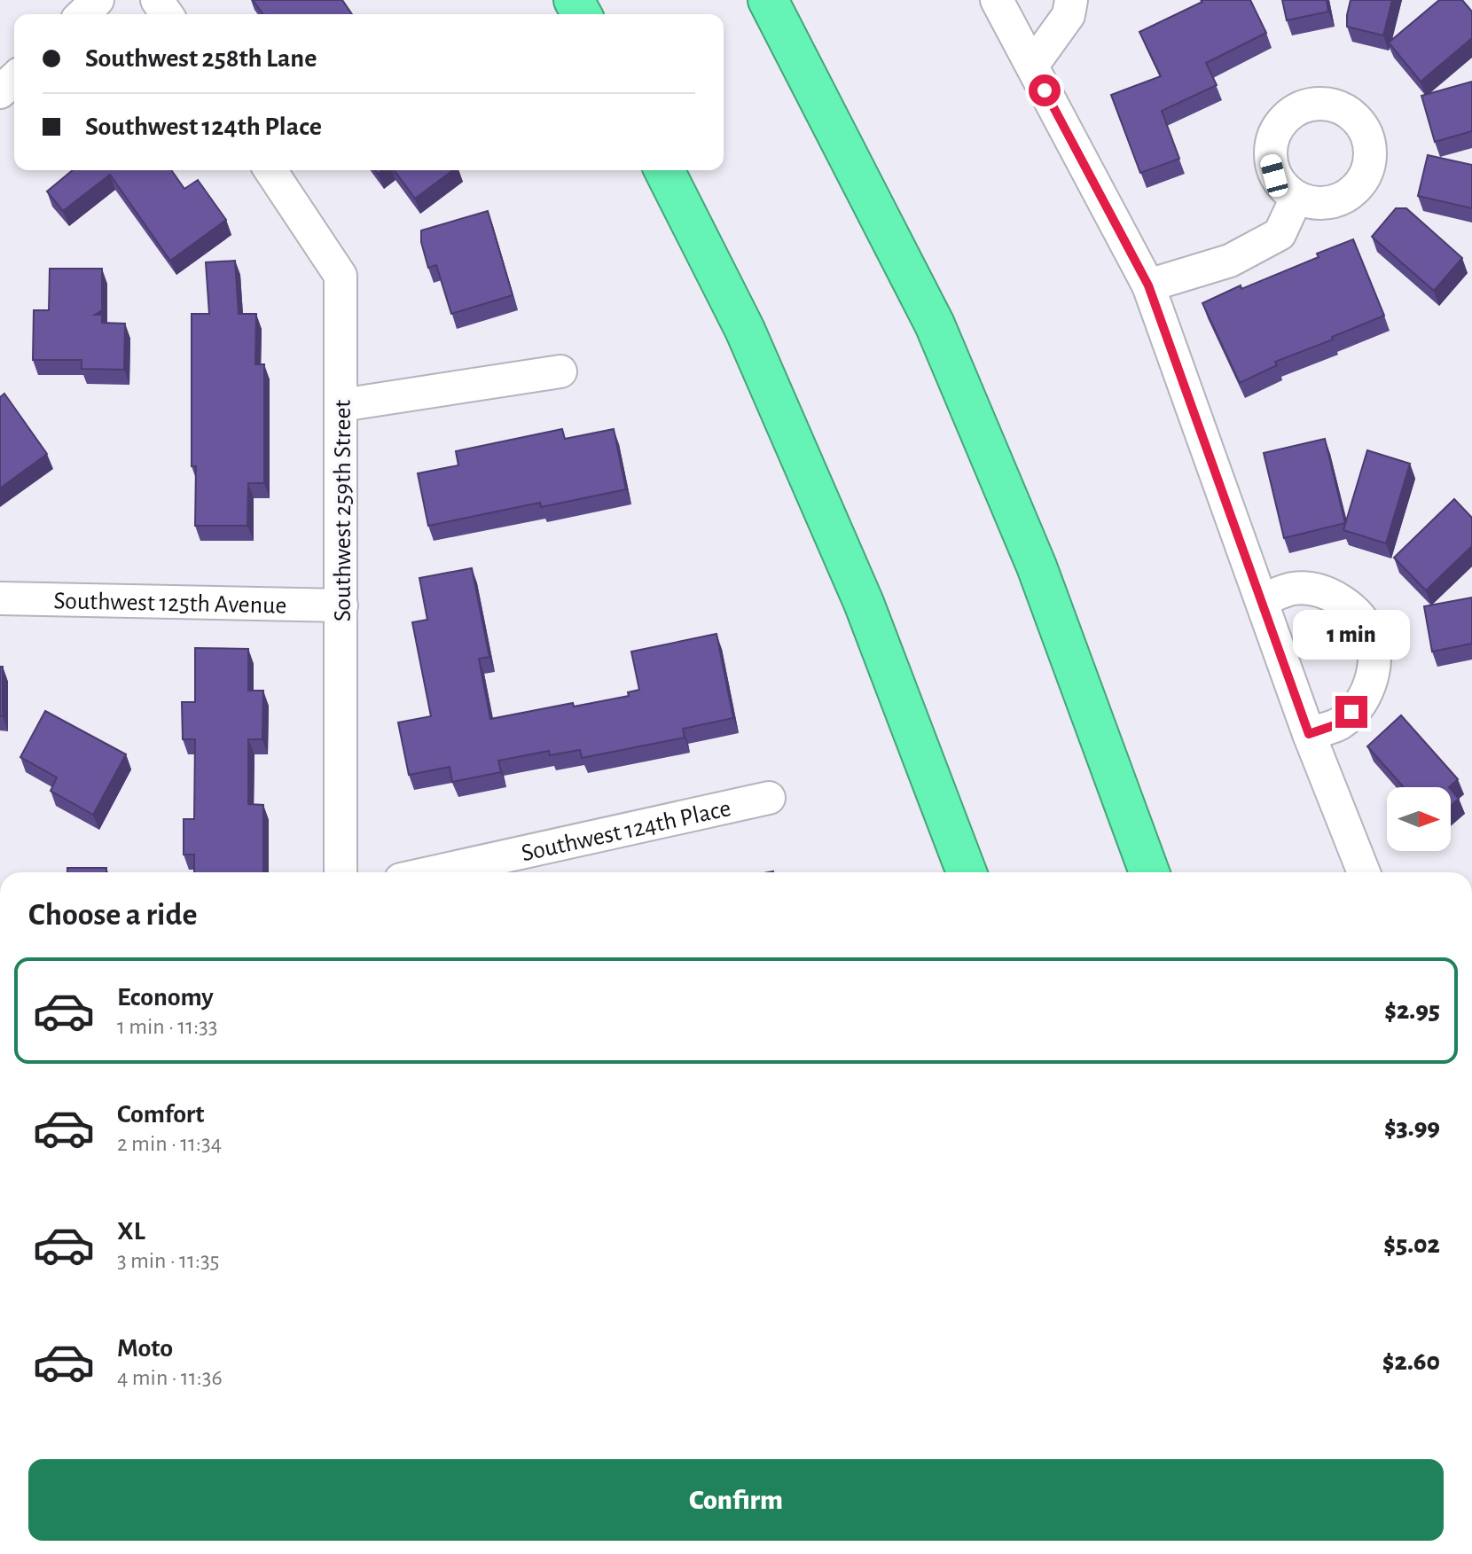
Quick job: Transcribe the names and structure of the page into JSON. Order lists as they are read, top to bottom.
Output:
{
  "streets": {
    "street": ["Southwest 259th Street", "Southwest 125th Avenue", "Southwest 124th Place"]
  },
  "crossings": [
    ["Southwest 259th Street", "Southwest 125th Avenue"]
  ],
  "north": "right",
  "page": {
    "banner": ["Southwest 258th Lane", "Southwest 124th Place"],
    "bubble": "1 min",
    "heading": "Choose a ride",
    "list": [
      {
        "name": "Economy",
        "note": "1 min · 11:33",
        "value": "$2.95"
      },
      {
        "name": "Comfort",
        "note": "2 min · 11:34",
        "value": "$3.99"
      },
      {
        "name": "XL",
        "note": "3 min · 11:35",
        "value": "$5.02"
      },
      {
        "name": "Moto",
        "note": "4 min · 11:36",
        "value": "$2.60"
      }
    ],
    "buttons": "Confirm"
  }
}
